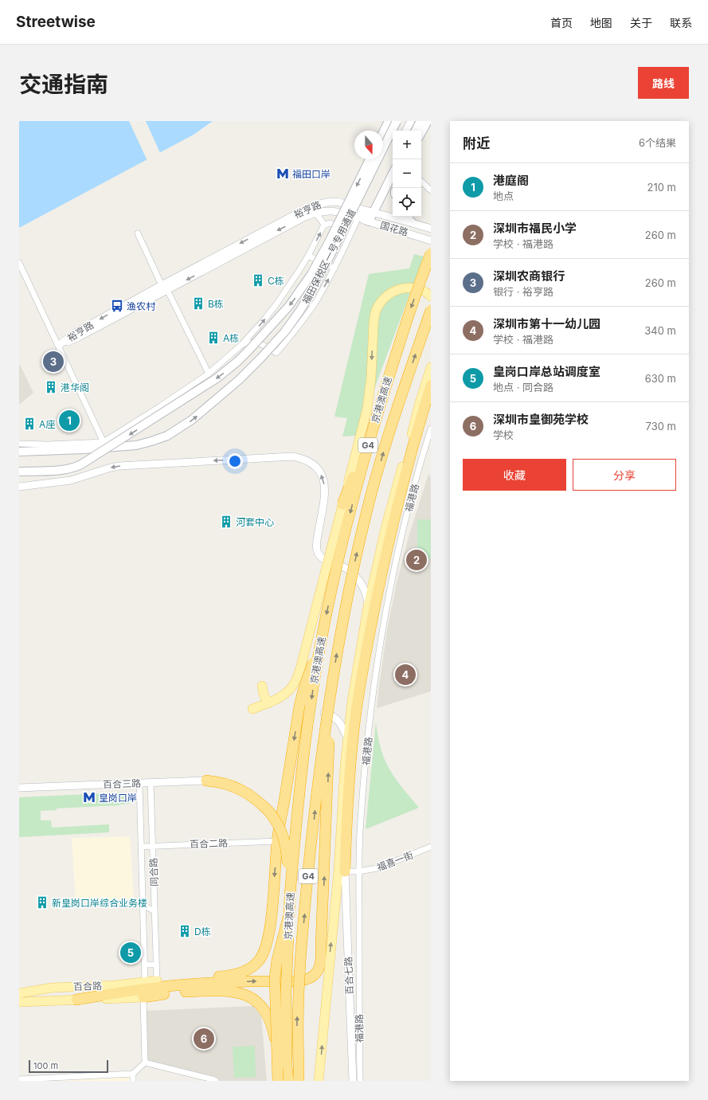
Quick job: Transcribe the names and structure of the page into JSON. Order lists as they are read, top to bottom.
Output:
{
  "streets": {
    "highway": ["京港澳高速", "G4"],
    "main road": ["福田保税区一号专用通道", "百合路"],
    "street": [
      "裕亨路",
      "国花路",
      "福港路",
      "百合三路",
      "百合二路",
      "福喜一街",
      "同合路",
      "百合七路"
    ]
  },
  "crossings": [
    ["裕亨路", "国花路"],
    ["福港路", "福喜一街"],
    ["百合三路", "同合路"],
    ["百合二路", "同合路"],
    ["福喜一街", "百合七路"],
    ["同合路", "百合路"]
  ],
  "one_way": ["裕亨路"],
  "places": {
    "metro station": ["福田口岸", "皇岗口岸"],
    "building": [
      "C栋",
      "B栋",
      "A栋",
      "港华阁",
      "A座",
      "河套中心",
      "新皇岗口岸综合业务楼",
      "D栋"
    ],
    "bus stop": ["渔农村"]
  },
  "scale_bar": "100 m",
  "north": "bottom",
  "page": {
    "header": "Streetwise",
    "nav": [
      "首页",
      "地图",
      "关于",
      "联系"
    ],
    "title": "交通指南",
    "buttons": [
      "路线",
      ["收藏", "分享"]
    ],
    "heading": ["附近", "6个结果"],
    "map_buttons": ["+", "−"],
    "list": [
      {
        "mark": "1",
        "name": "港庭阁",
        "note": "地点",
        "value": "210 m"
      },
      {
        "mark": "2",
        "name": "深圳市福民小学",
        "note": "学校 · 福港路",
        "value": "260 m"
      },
      {
        "mark": "3",
        "name": "深圳农商银行",
        "note": "银行 · 裕亨路",
        "value": "260 m"
      },
      {
        "mark": "4",
        "name": "深圳市第十一幼儿园",
        "note": "学校 · 福港路",
        "value": "340 m"
      },
      {
        "mark": "5",
        "name": "皇岗口岸总站调度室",
        "note": "地点 · 同合路",
        "value": "630 m"
      },
      {
        "mark": "6",
        "name": "深圳市皇御苑学校",
        "note": "学校",
        "value": "730 m"
      }
    ],
    "pins": [
      "3",
      "1",
      "2",
      "4",
      "5",
      "6"
    ],
    "scale": "100 m"
  }
}
